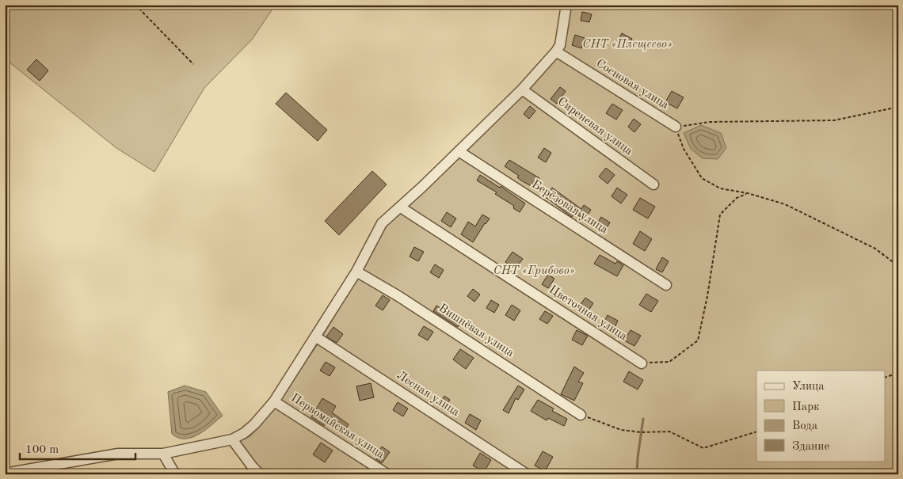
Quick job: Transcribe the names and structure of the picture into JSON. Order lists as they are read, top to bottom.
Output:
{
  "streets": {
    "street": [
      "Сосновая улица",
      "Сиреневая улица",
      "Берёзовая улица",
      "Цветочная улица",
      "Вишнёвая улица",
      "Лесная улица",
      "Первомайская улица"
    ]
  },
  "parks": ["СНТ «Плещеево»", "СНТ «Грибово»"],
  "legend": [
    "Улица",
    "Парк",
    "Вода",
    "Здание"
  ],
  "scale_bar": "100 m"
}
